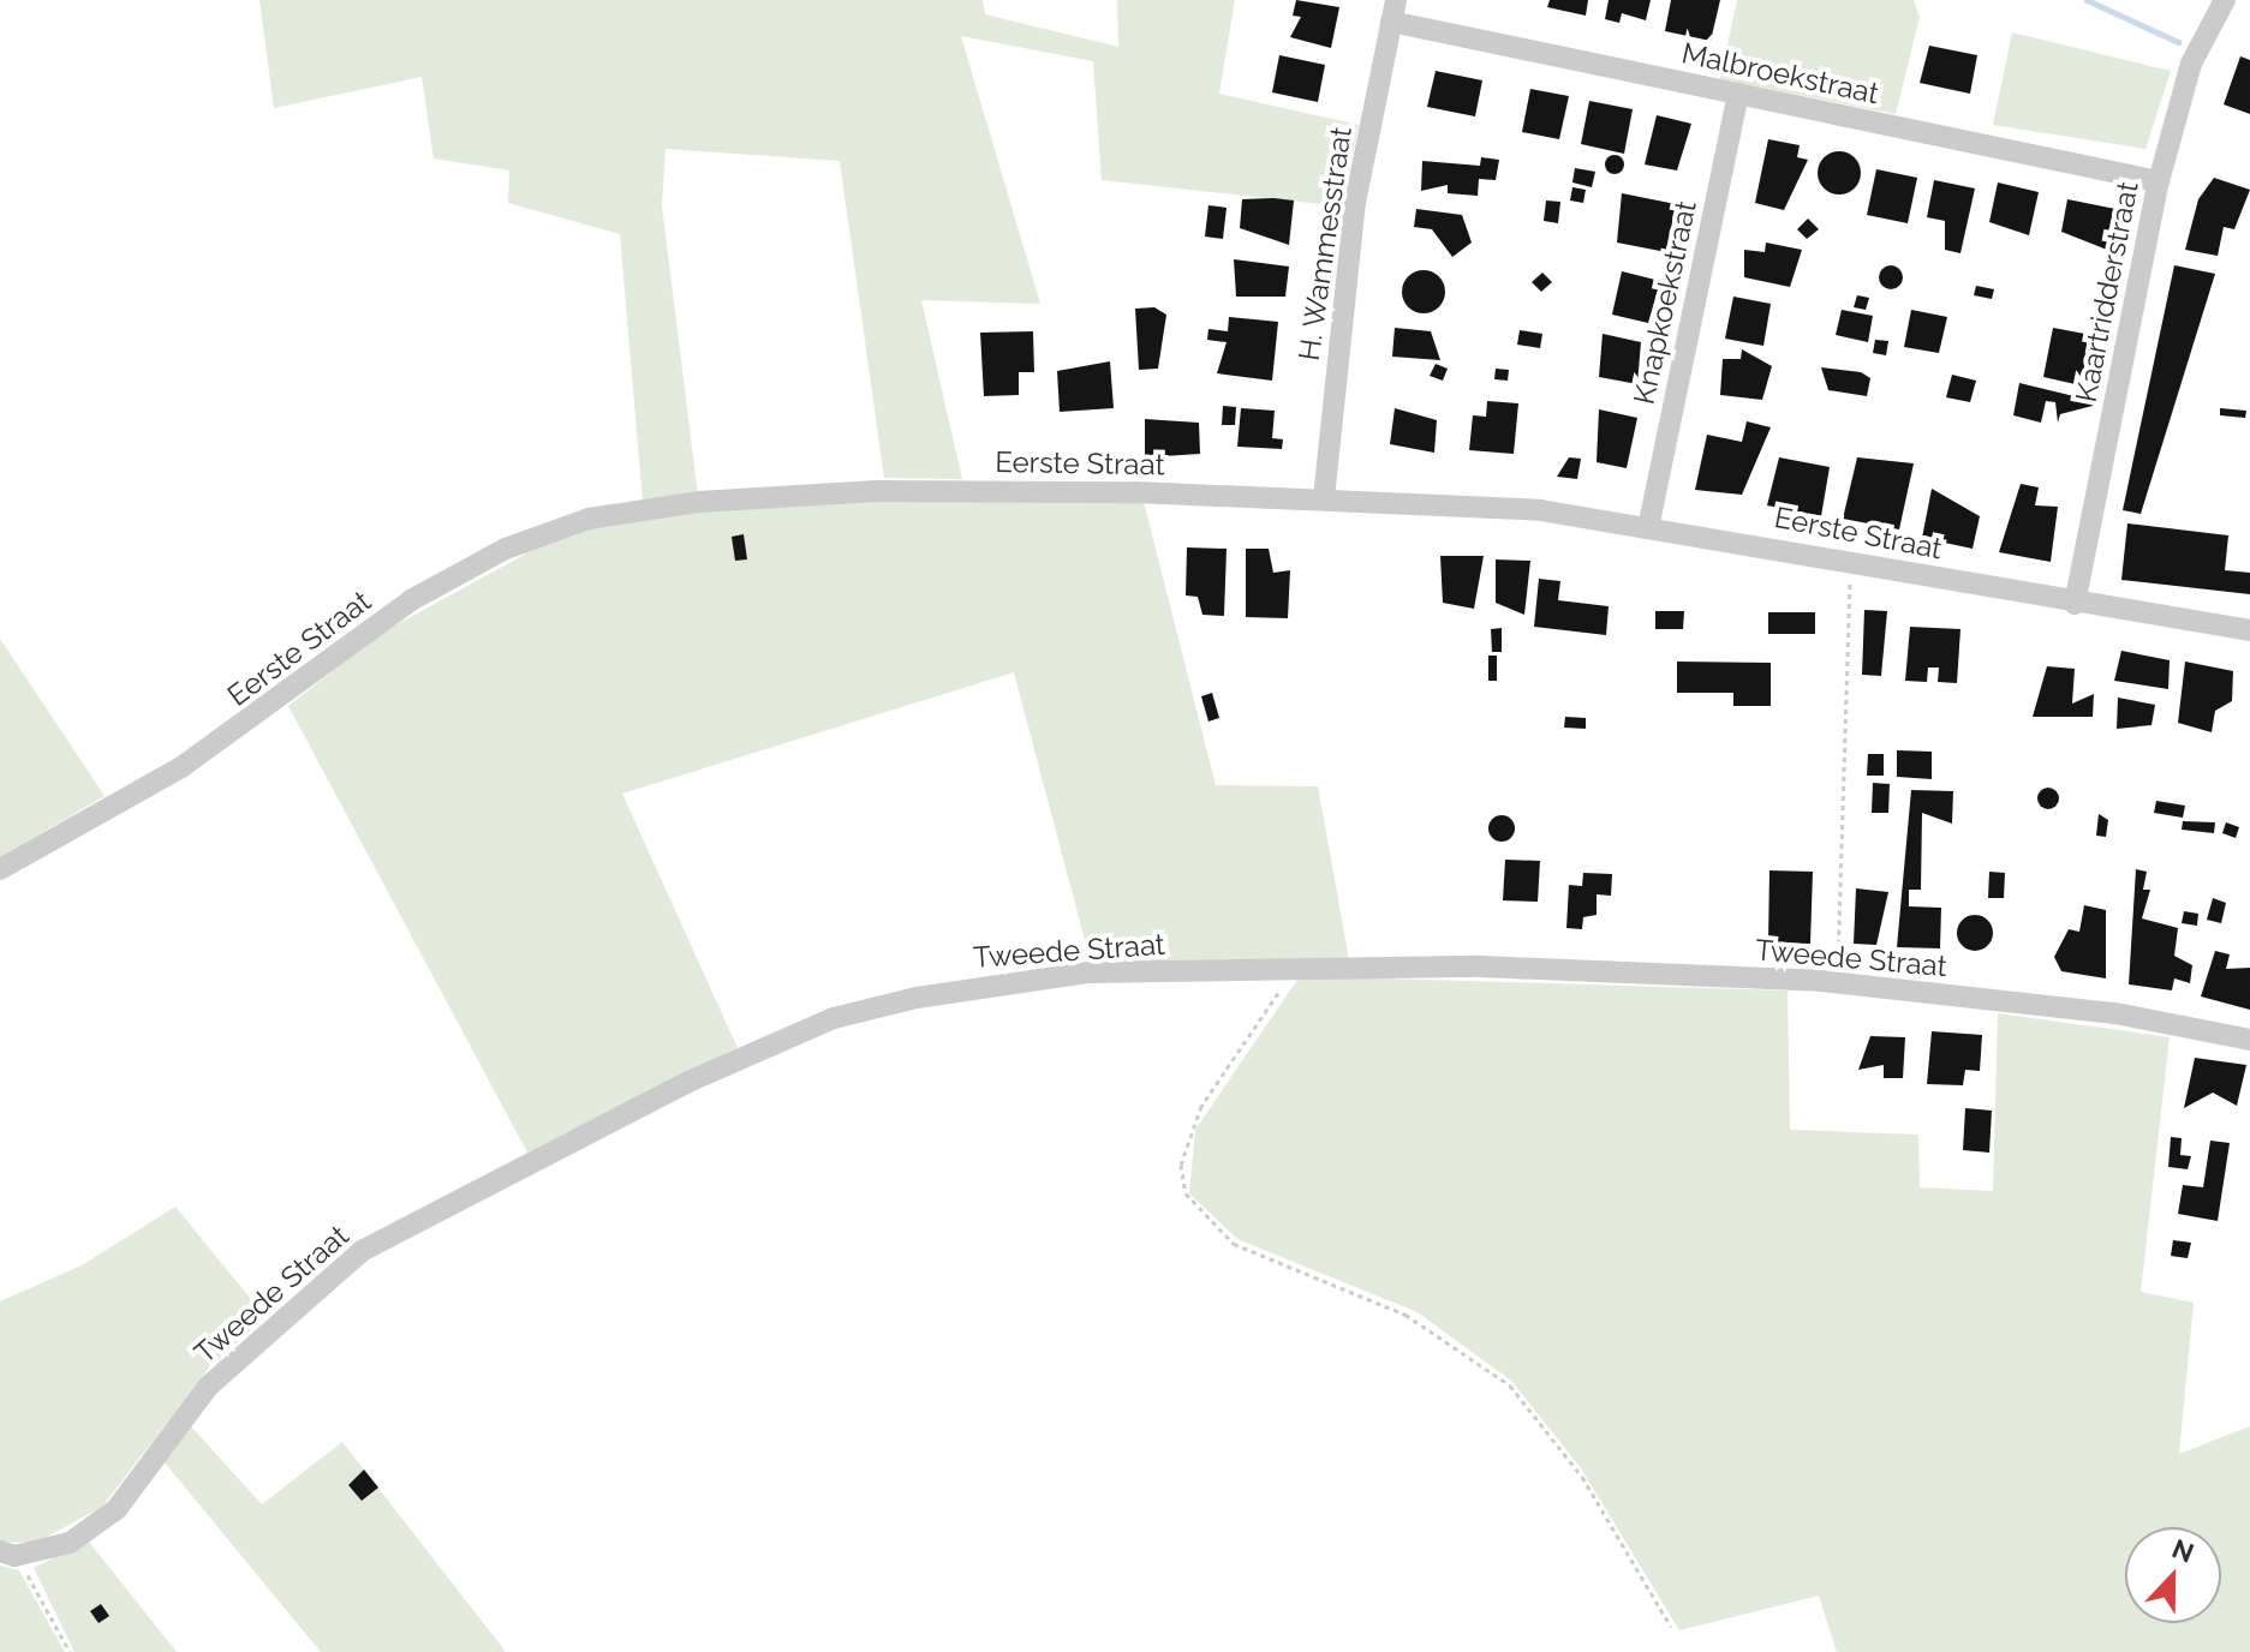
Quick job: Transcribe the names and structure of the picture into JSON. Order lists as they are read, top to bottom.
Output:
{
  "streets": {
    "street": [
      "Malbroekstraat",
      "H. Wammesstraat",
      "Kaartridderstraat",
      "Knapkoekstraat",
      "Eerste Straat",
      "Tweede Straat"
    ]
  },
  "crossings": [
    ["Malbroekstraat", "H. Wammesstraat"],
    ["Malbroekstraat", "Kaartridderstraat"],
    ["Malbroekstraat", "Knapkoekstraat"],
    ["H. Wammesstraat", "Eerste Straat"],
    ["Kaartridderstraat", "Eerste Straat"],
    ["Knapkoekstraat", "Eerste Straat"]
  ],
  "north": "top"
}
